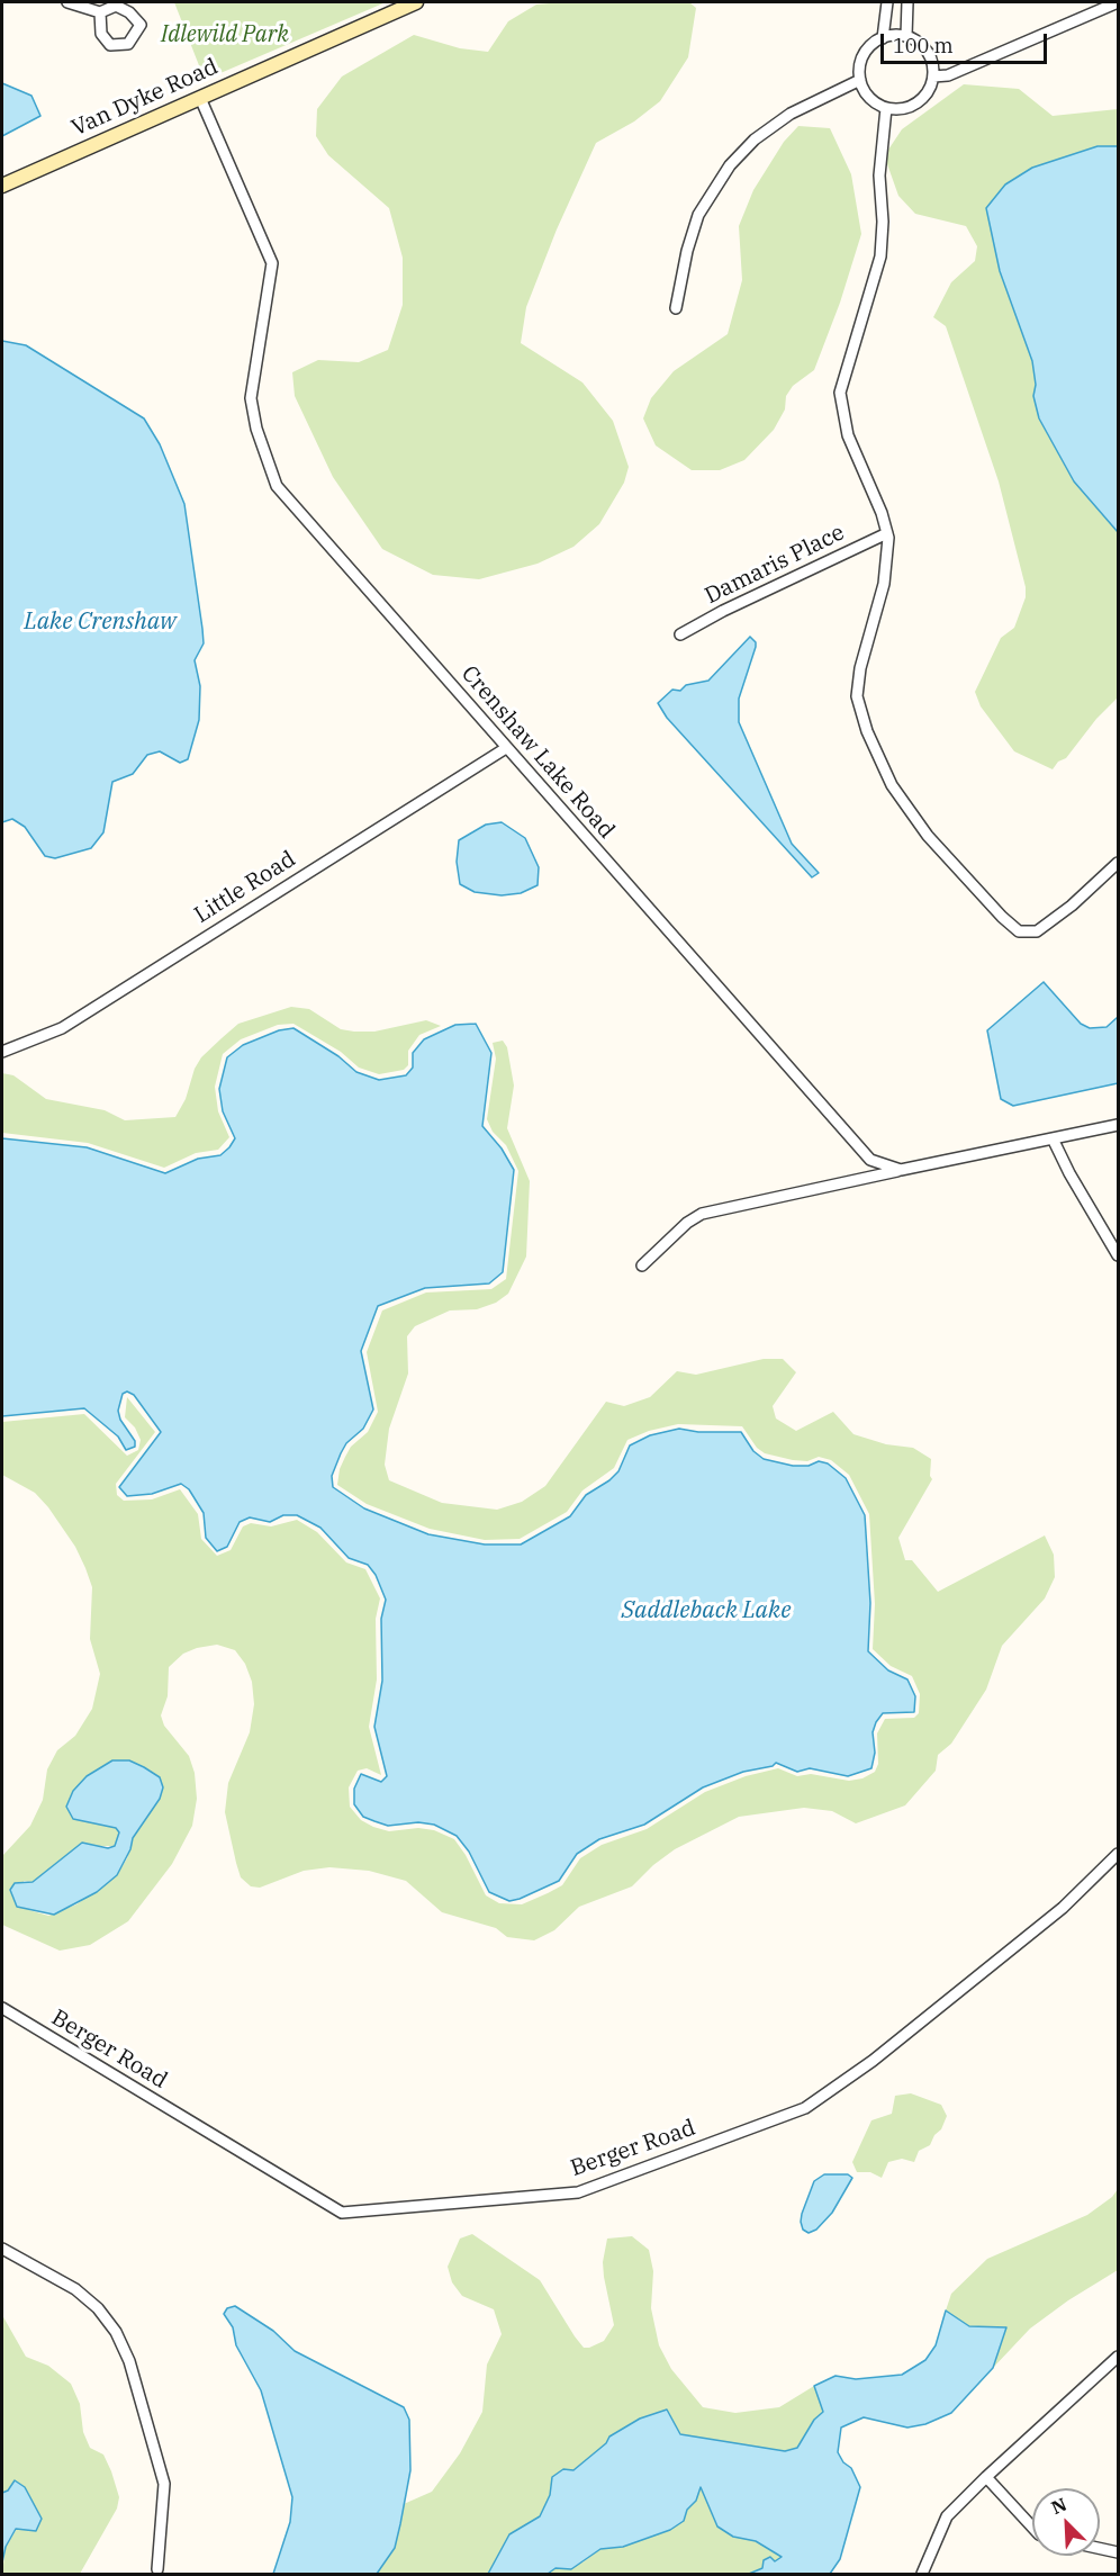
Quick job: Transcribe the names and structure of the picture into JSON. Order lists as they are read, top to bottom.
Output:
{
  "streets": {
    "street": [
      "Van Dyke Road",
      "Damaris Place",
      "Crenshaw Lake Road",
      "Little Road",
      "Berger Road"
    ]
  },
  "crossings": [
    ["Van Dyke Road", "Crenshaw Lake Road"],
    ["Crenshaw Lake Road", "Little Road"]
  ],
  "water": ["Lake Crenshaw", "Saddleback Lake"],
  "parks": ["Idlewild Park"],
  "scale_bar": "100 m",
  "north": "top left"
}
